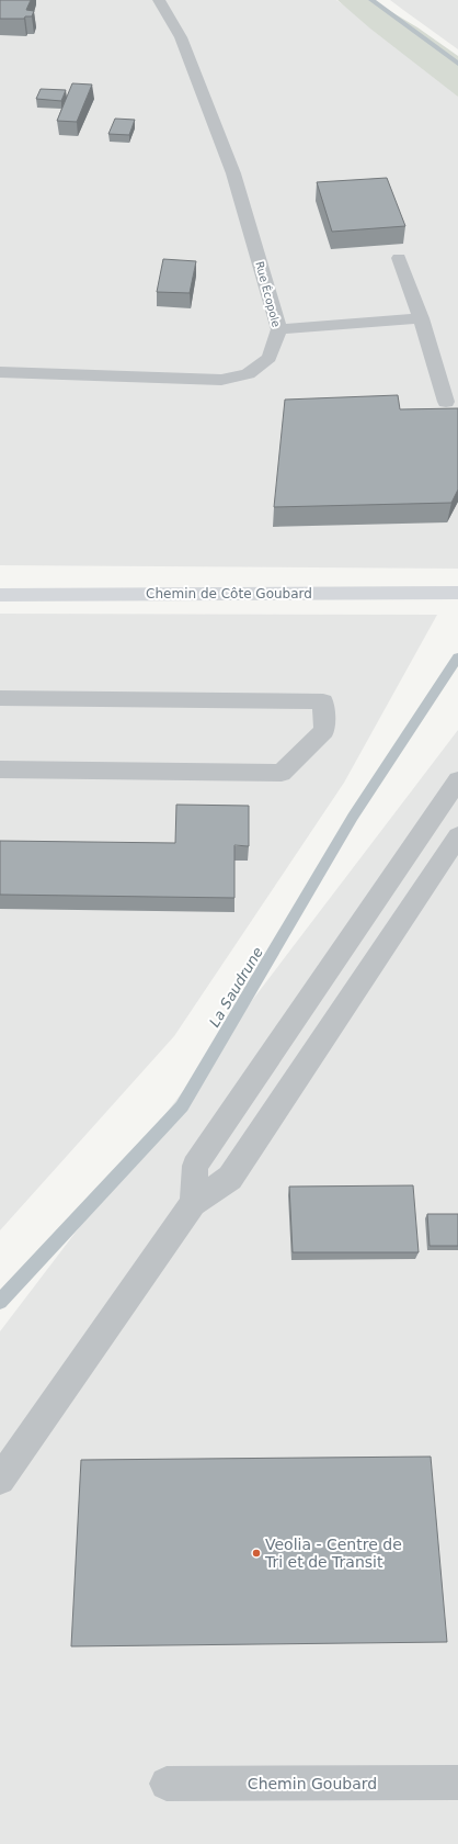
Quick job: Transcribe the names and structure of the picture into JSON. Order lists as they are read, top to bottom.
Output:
{
  "streets": {
    "main road": ["Chemin de Côte Goubard"],
    "street": ["Rue Écopole", "Chemin Goubard"]
  },
  "water": ["La Saudrune"],
  "places": ["Veolia - Centre de Tri et de Transit"]
}
